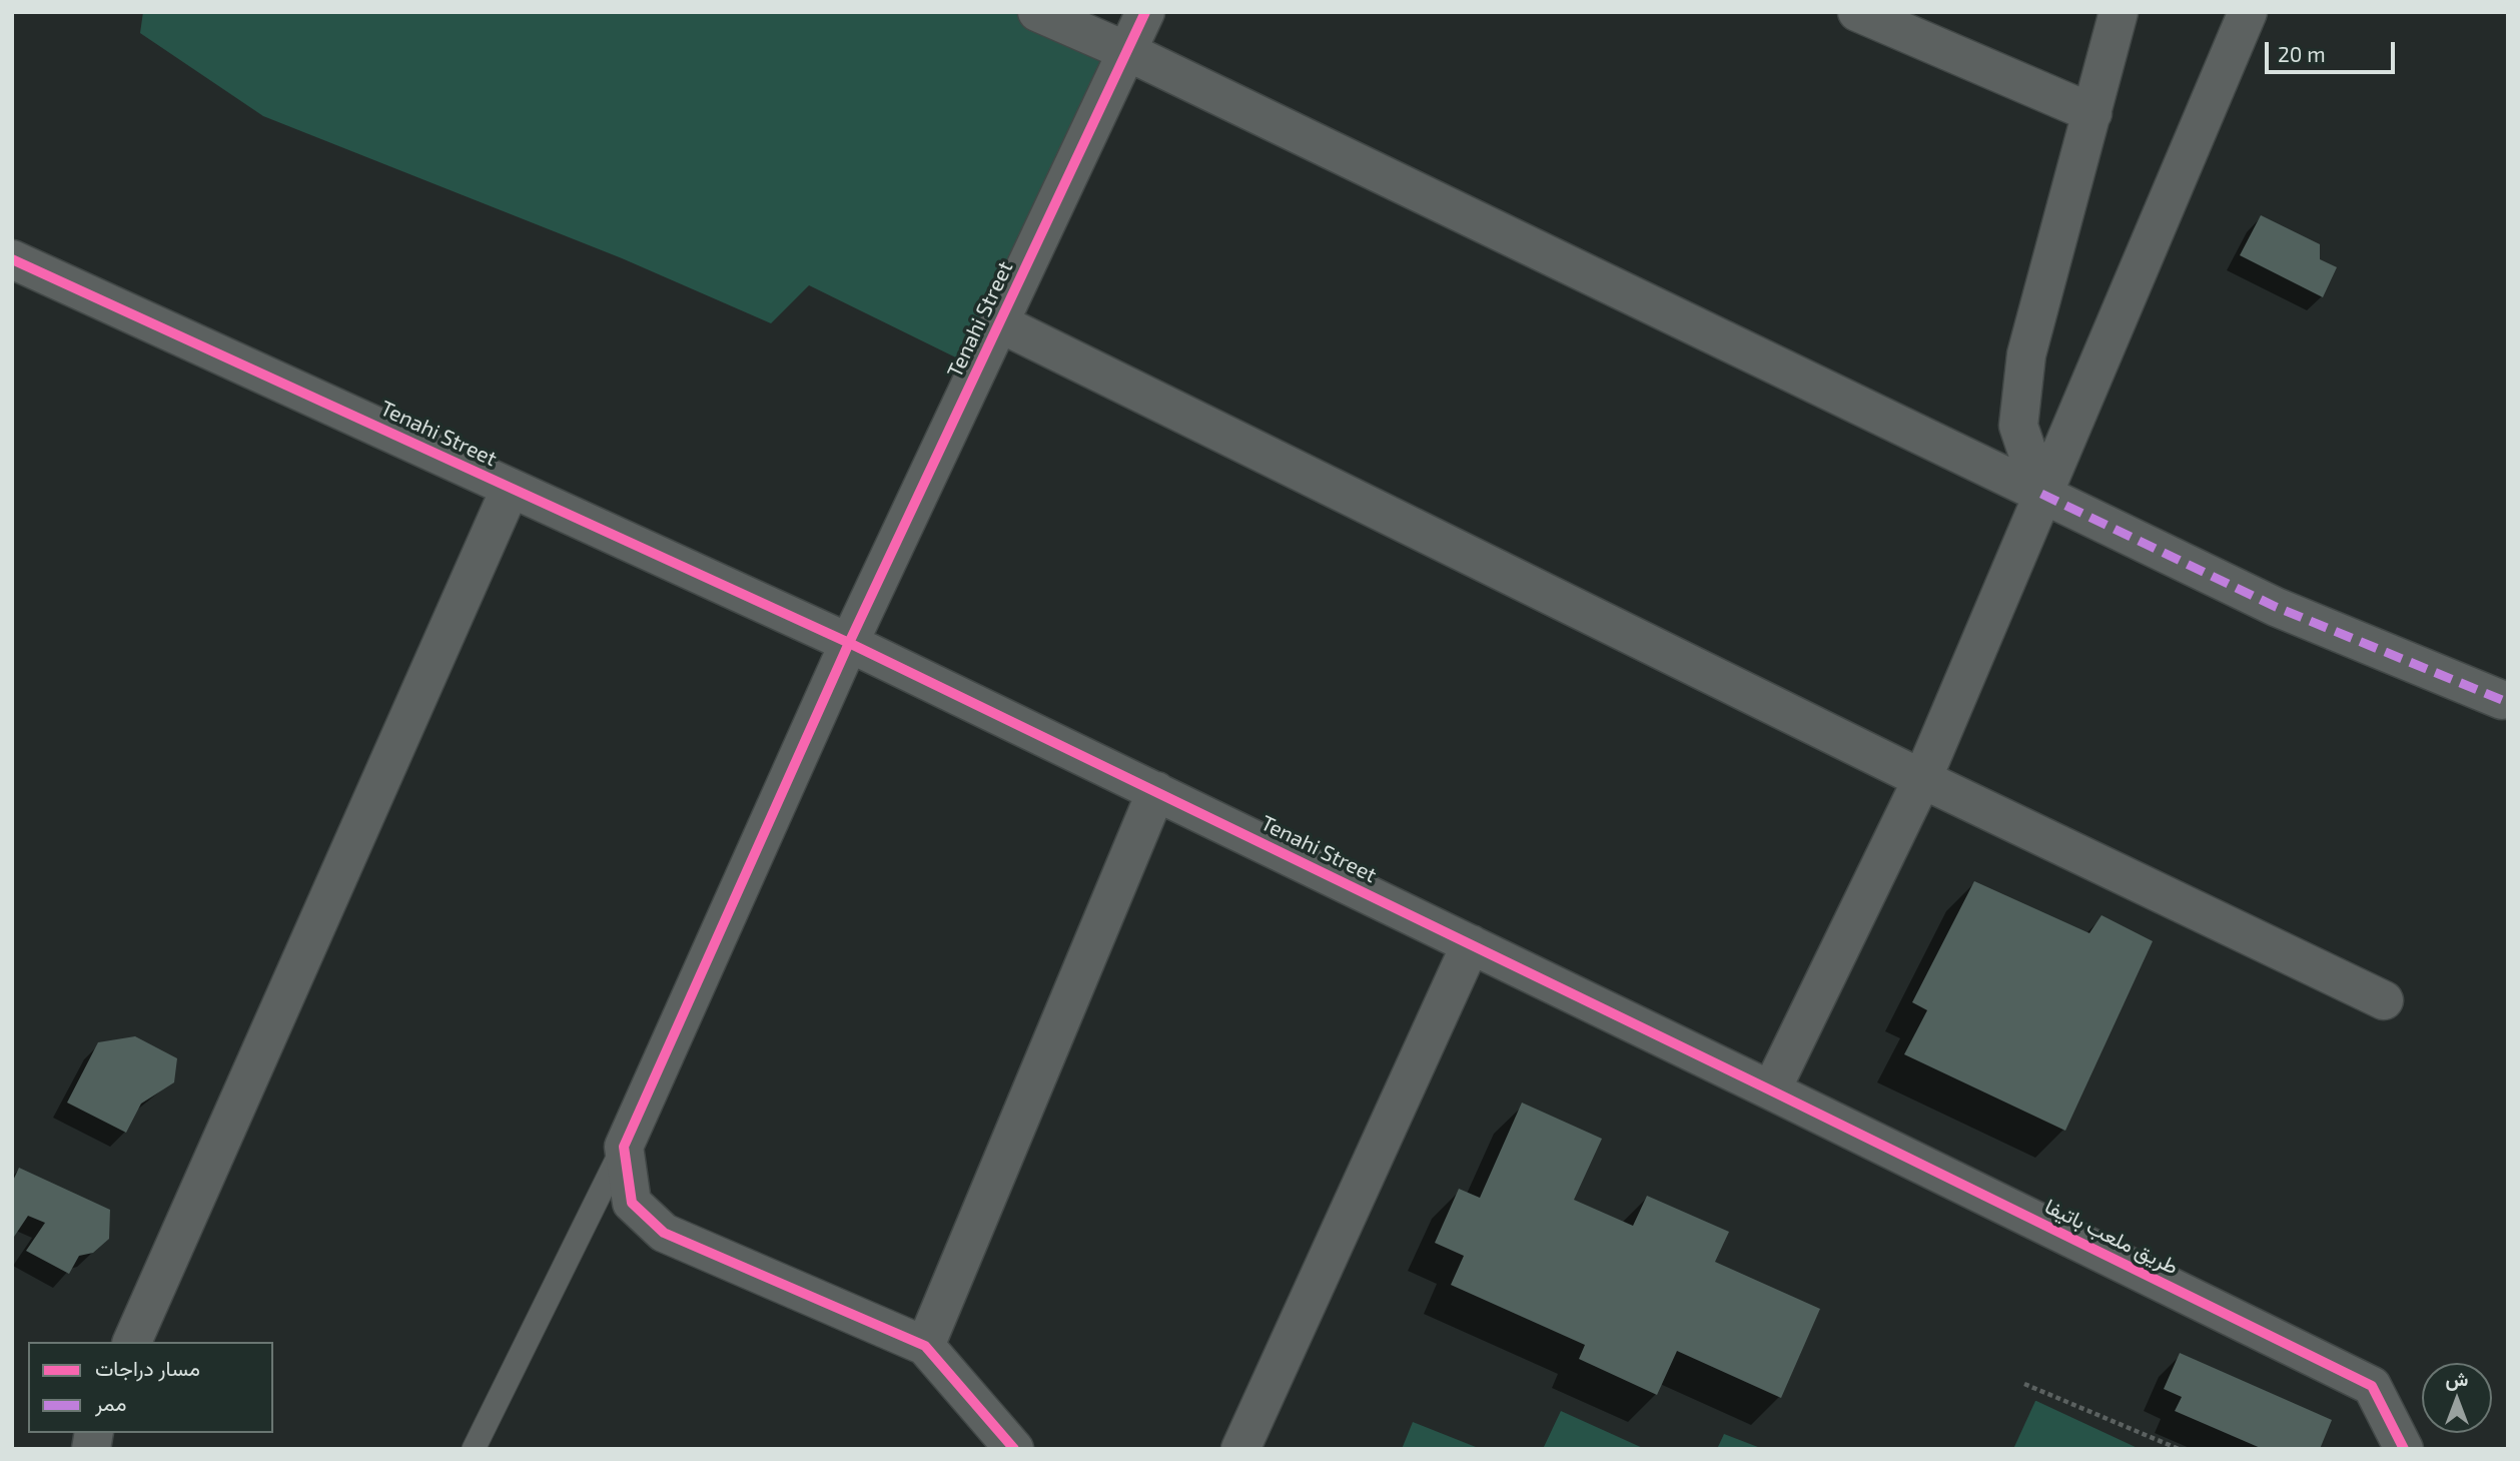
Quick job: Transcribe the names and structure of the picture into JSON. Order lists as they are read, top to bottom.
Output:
{
  "streets": {
    "street": ["Tenahi Street", "طريق ملعب باتيفا"]
  },
  "crossings": [
    ["Tenahi Street", "طريق ملعب باتيفا"]
  ],
  "legend": ["مسار دراجات", "ممر"],
  "scale_bar": "20 m",
  "north": "top"
}
